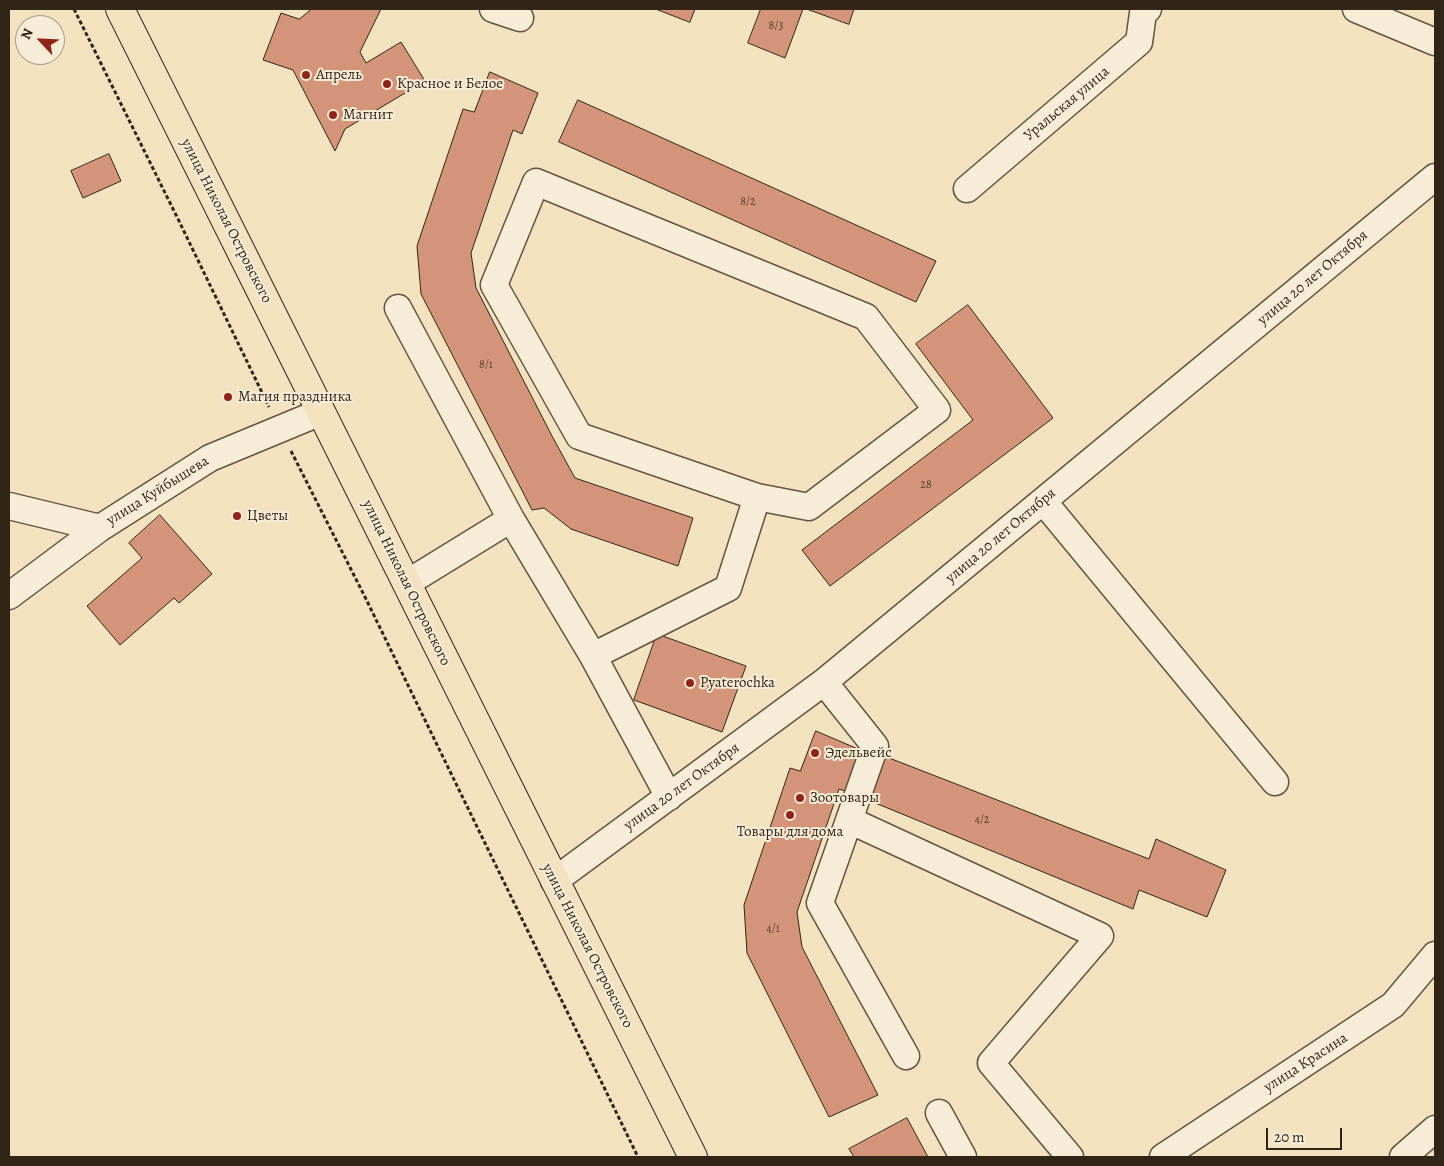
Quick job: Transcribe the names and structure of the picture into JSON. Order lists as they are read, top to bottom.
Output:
{
  "streets": {
    "main road": ["улица Николая Островского"],
    "street": [
      "Уральская улица",
      "улица 20 лет Октября",
      "улица Куйбышева",
      "улица Красина"
    ]
  },
  "crossings": [
    ["улица Николая Островского", "улица 20 лет Октября"],
    ["улица Николая Островского", "улица Куйбышева"]
  ],
  "places": [
    "Апрель",
    "Красное и Белое",
    "Магнит",
    "Магия праздника",
    "Цветы",
    "Pyaterochka",
    "Эдельвейс",
    "Зоотовары",
    "Товары для дома"
  ],
  "house_numbers": [
    "8/3",
    "8/2",
    "8/1",
    "28",
    "4/2",
    "4/1"
  ],
  "scale_bar": "20 m",
  "north": "top left"
}
